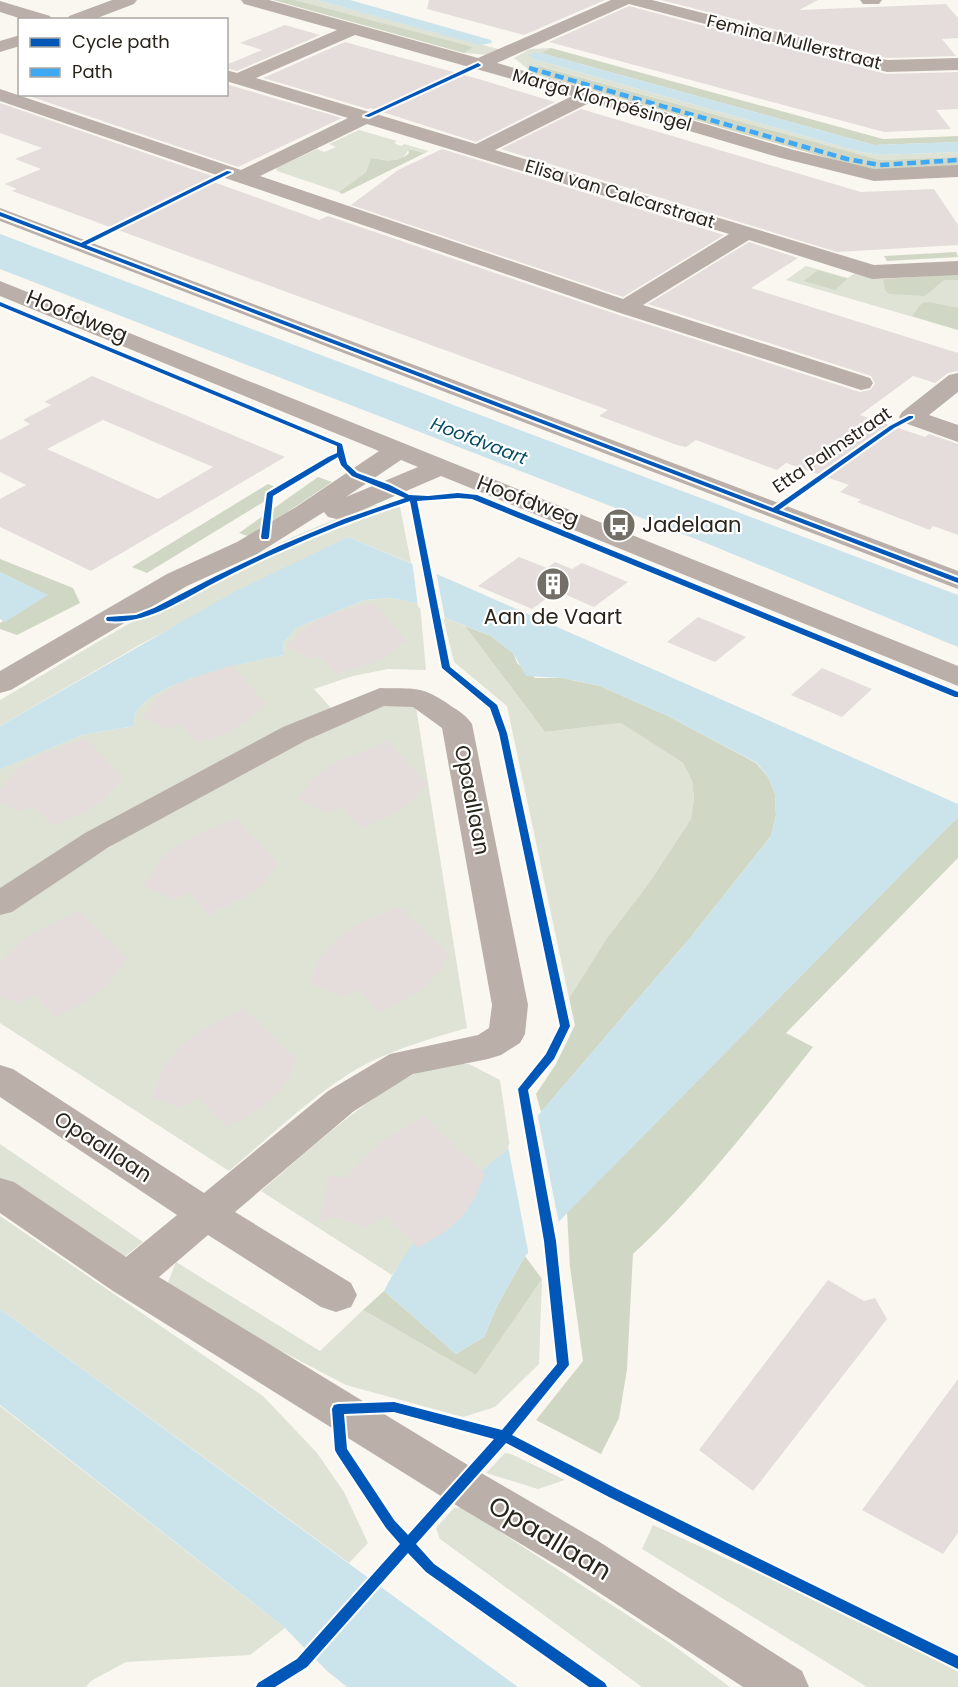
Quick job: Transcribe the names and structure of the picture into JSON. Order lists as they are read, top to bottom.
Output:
{
  "streets": {
    "street": [
      "Femina Mullerstraat",
      "Marga Klompésingel",
      "Elisa van Calcarstraat",
      "Hoofdweg",
      "Etta Palmstraat",
      "Opaallaan"
    ]
  },
  "crossings": [
    ["Marga Klompésingel", "Elisa van Calcarstraat"]
  ],
  "water": ["Hoofdvaart"],
  "places": {
    "bus stop": ["Jadelaan"],
    "building": ["Aan de Vaart"]
  },
  "legend": ["Cycle path", "Path"]
}
